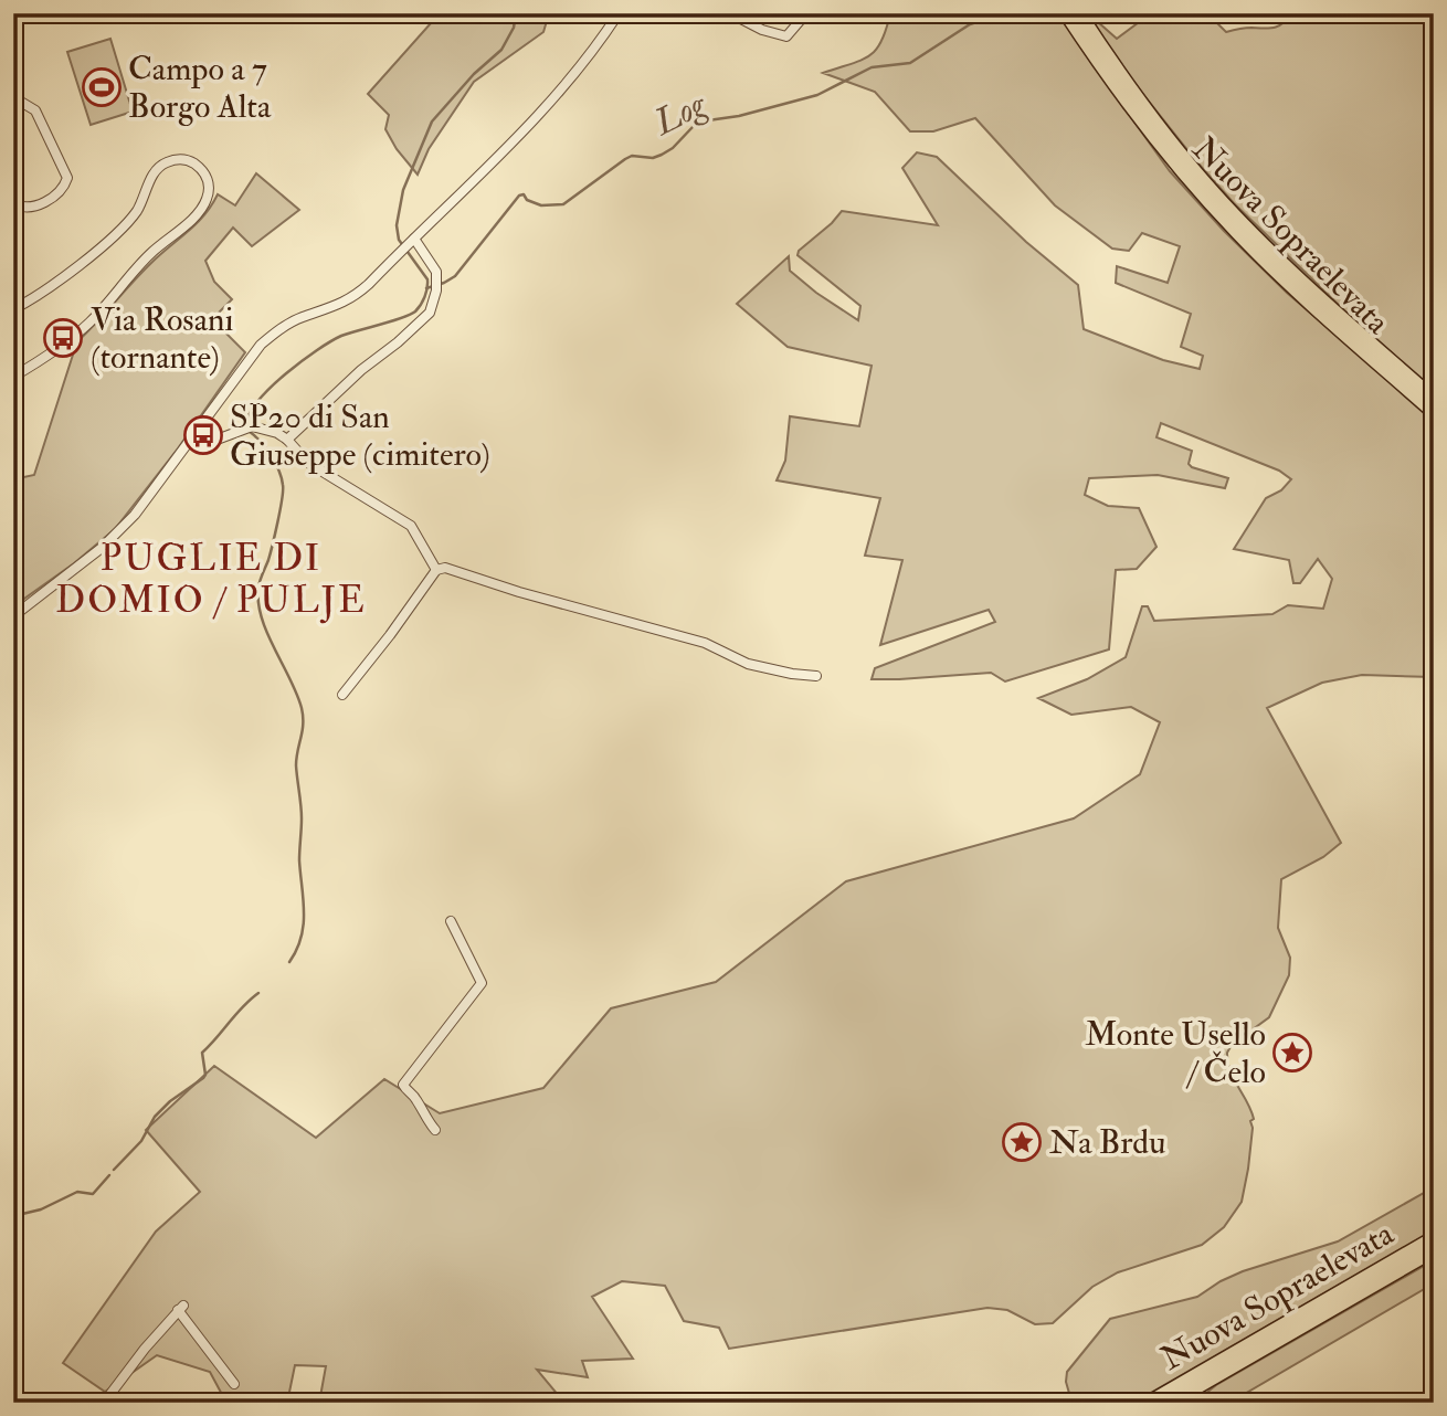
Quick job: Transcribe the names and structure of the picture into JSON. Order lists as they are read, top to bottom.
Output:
{
  "streets": {
    "highway": ["Nuova Sopraelevata"]
  },
  "districts": ["PUGLIE DI DOMIO / PULJE"],
  "water": ["Log"],
  "places": {
    "sports": ["Campo a 7 Borgo Alta"],
    "bus stop": ["Via Rosani (tornante)", "SP20 di San Giuseppe (cimitero)"],
    "place": ["Monte Usello / Čelo", "Na Brdu"]
  }
}
